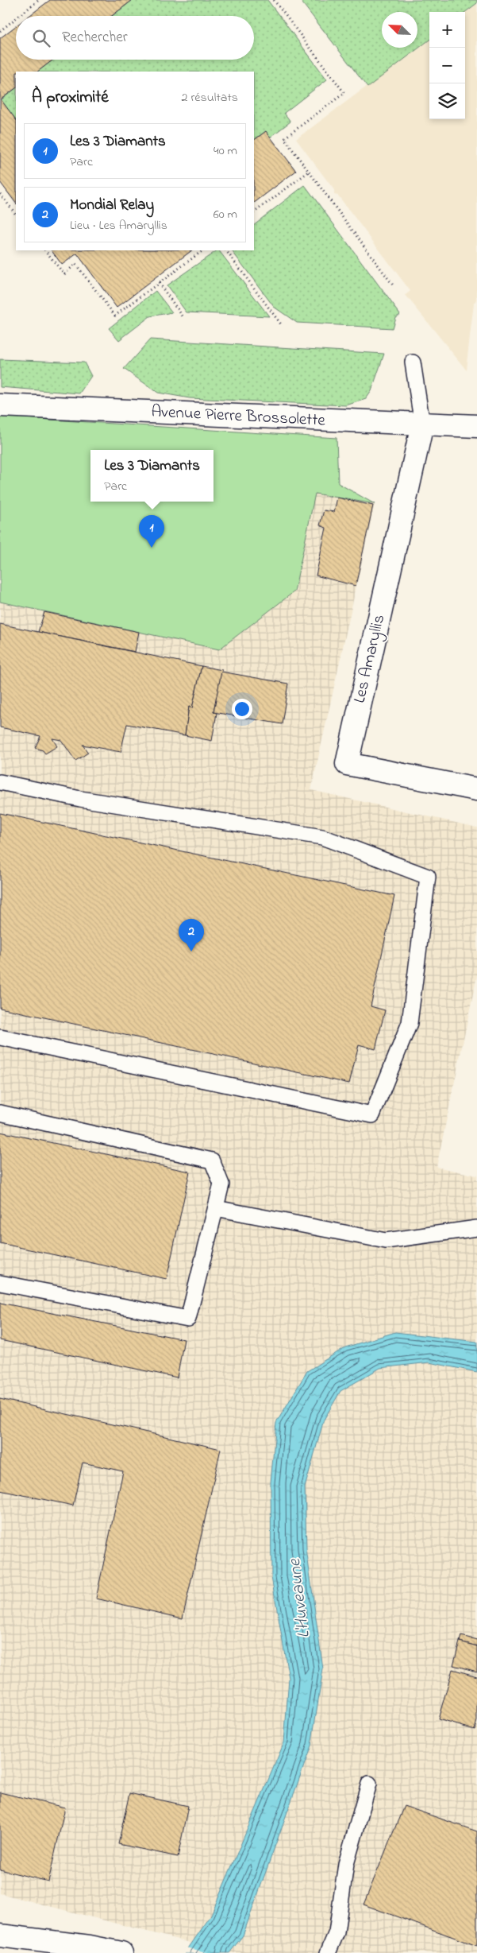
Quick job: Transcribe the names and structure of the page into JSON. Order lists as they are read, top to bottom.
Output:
{
  "streets": {
    "street": ["Avenue Pierre Brossolette", "Les Amaryllis"]
  },
  "crossings": [
    ["Avenue Pierre Brossolette", "Les Amaryllis"]
  ],
  "water": ["L'Huveaune"],
  "north": "top left",
  "page": {
    "map_buttons": ["+", "−"],
    "search": "Rechercher",
    "heading": ["À proximité", "2 résultats"],
    "list": [
      {
        "mark": "1",
        "name": "Les 3 Diamants",
        "note": "Parc",
        "value": "40 m"
      },
      {
        "mark": "2",
        "name": "Mondial Relay",
        "note": "Lieu · Les Amaryllis",
        "value": "60 m"
      }
    ],
    "popup": ["Les 3 Diamants", "Parc"],
    "pins": ["1", "2"]
  }
}
